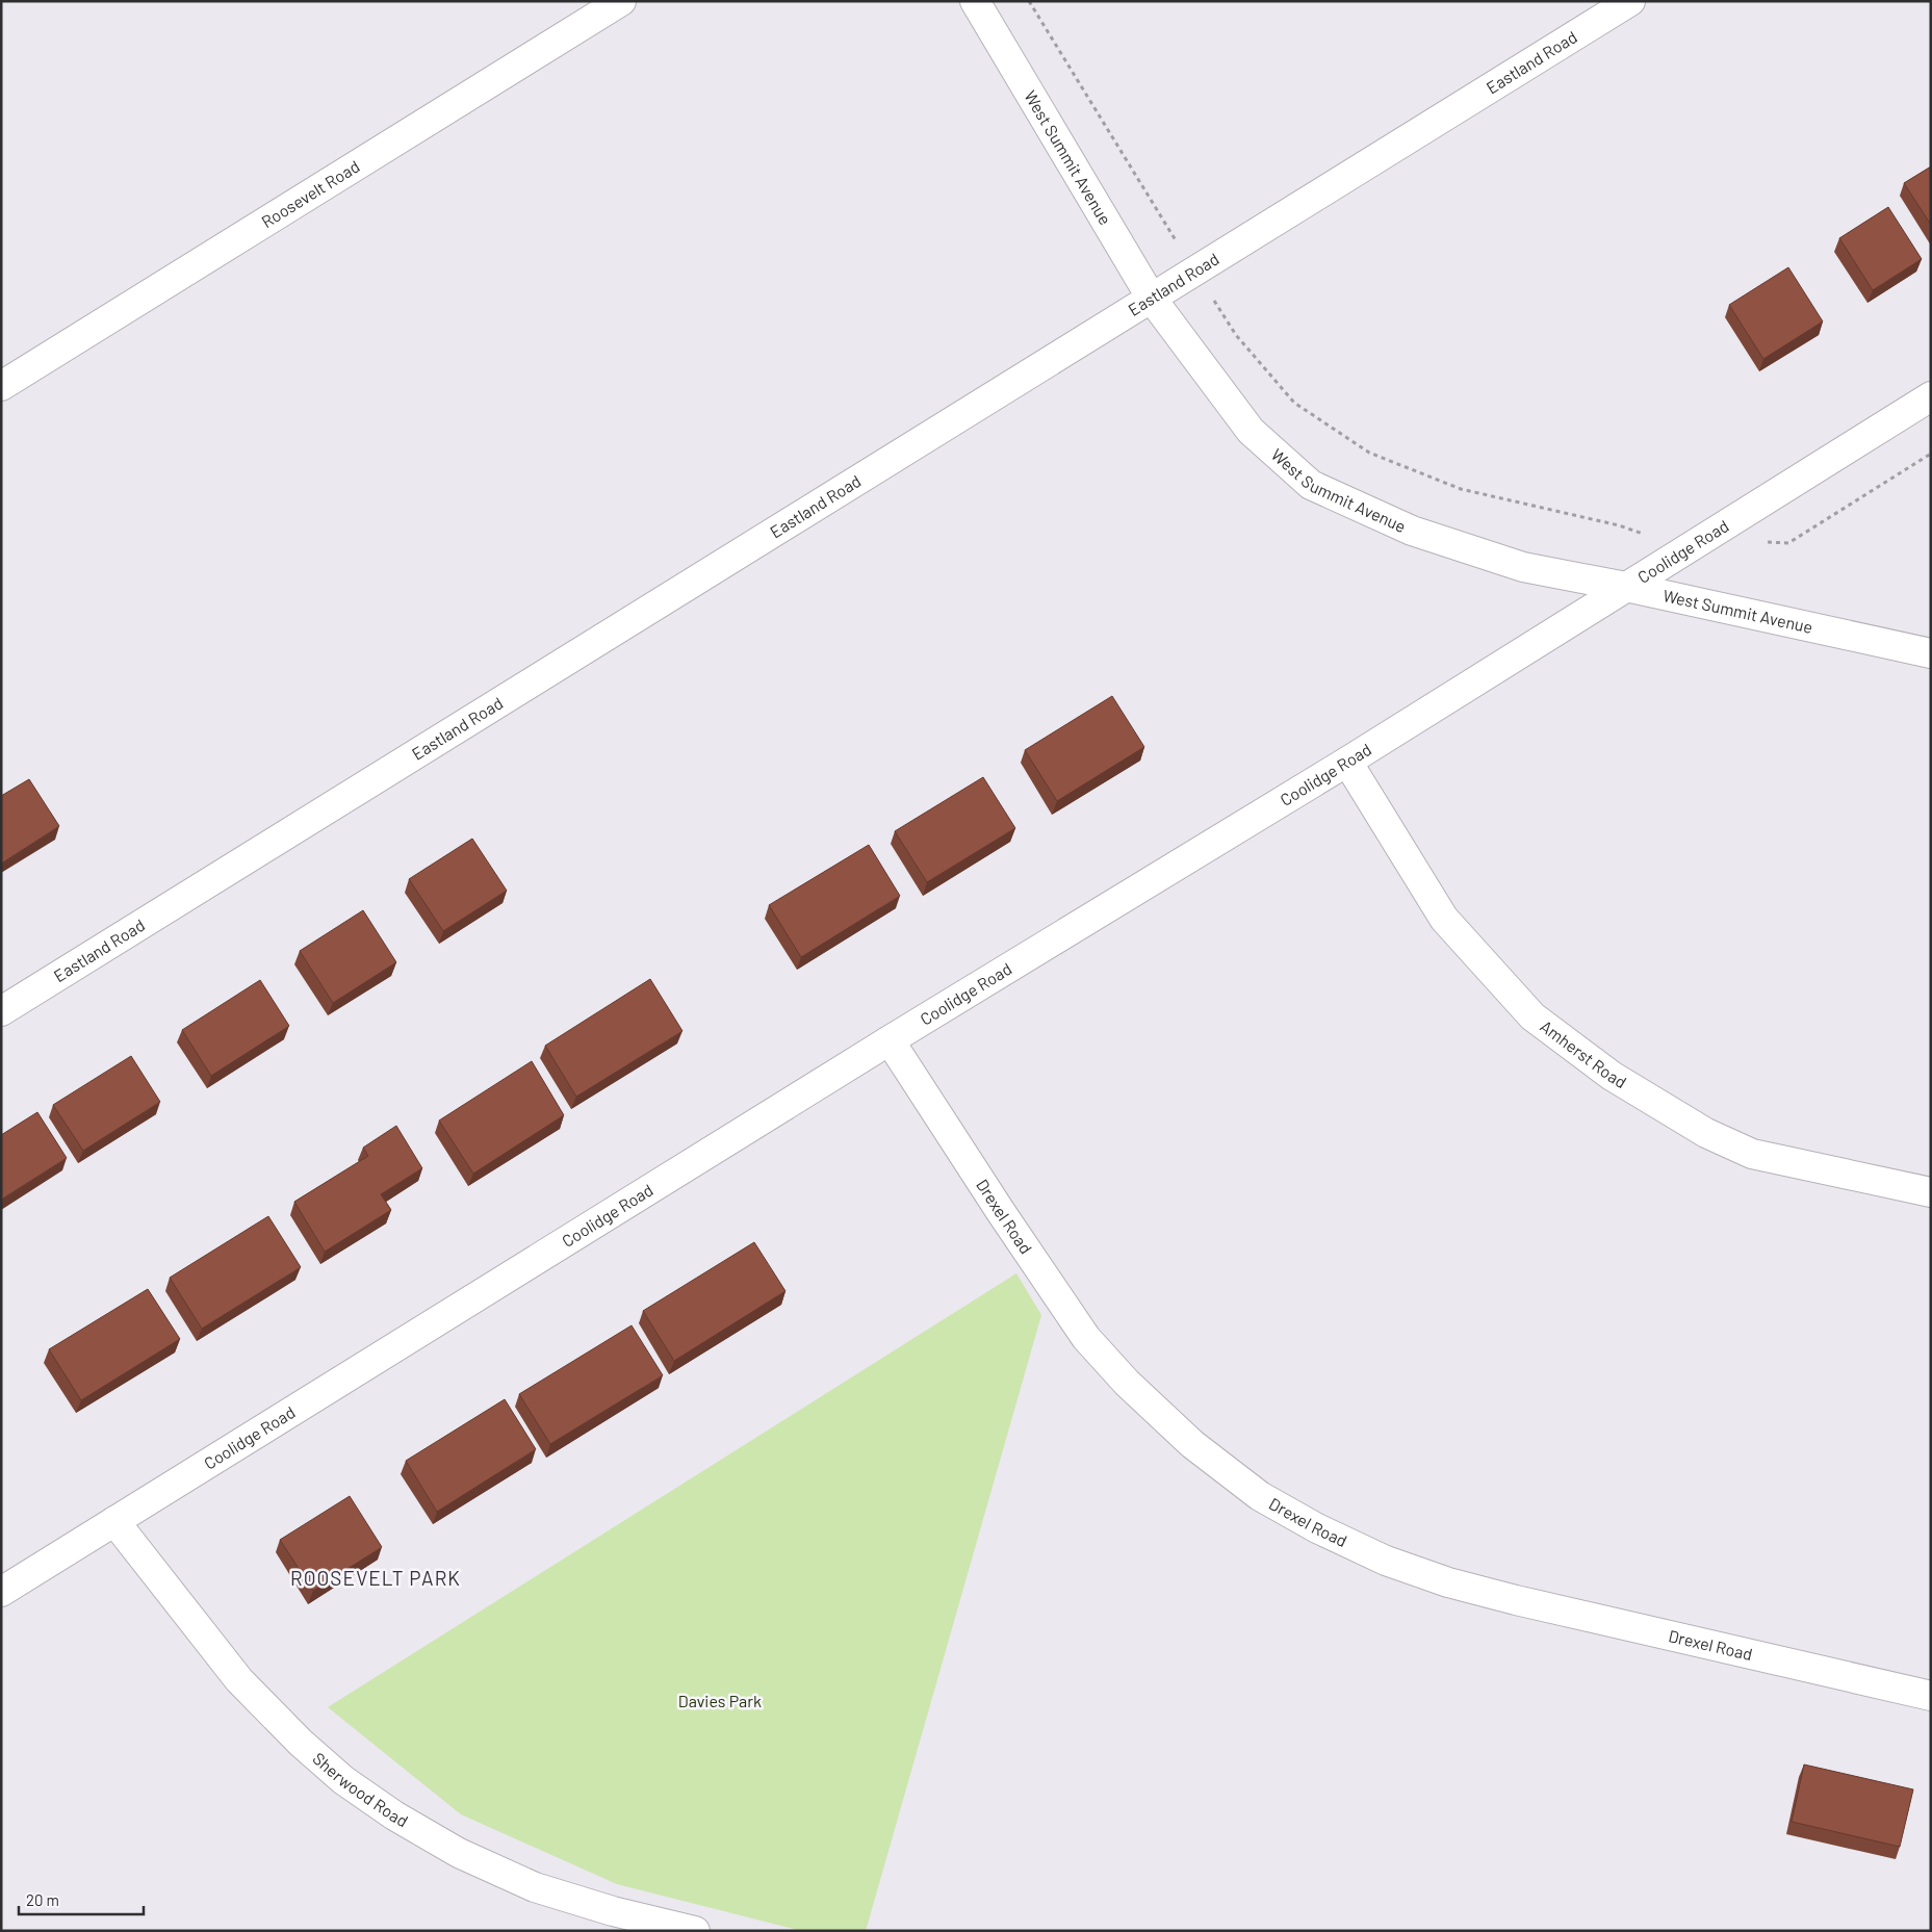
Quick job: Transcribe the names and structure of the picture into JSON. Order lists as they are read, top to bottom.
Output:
{
  "streets": {
    "street": [
      "Eastland Road",
      "West Summit Avenue",
      "Roosevelt Road",
      "Coolidge Road",
      "Amherst Road",
      "Drexel Road",
      "Sherwood Road"
    ]
  },
  "crossings": [
    ["Eastland Road", "West Summit Avenue"],
    ["West Summit Avenue", "Coolidge Road"],
    ["Coolidge Road", "Amherst Road"],
    ["Coolidge Road", "Drexel Road"],
    ["Coolidge Road", "Sherwood Road"]
  ],
  "districts": ["ROOSEVELT PARK"],
  "parks": ["Davies Park"],
  "scale_bar": "20 m"
}
